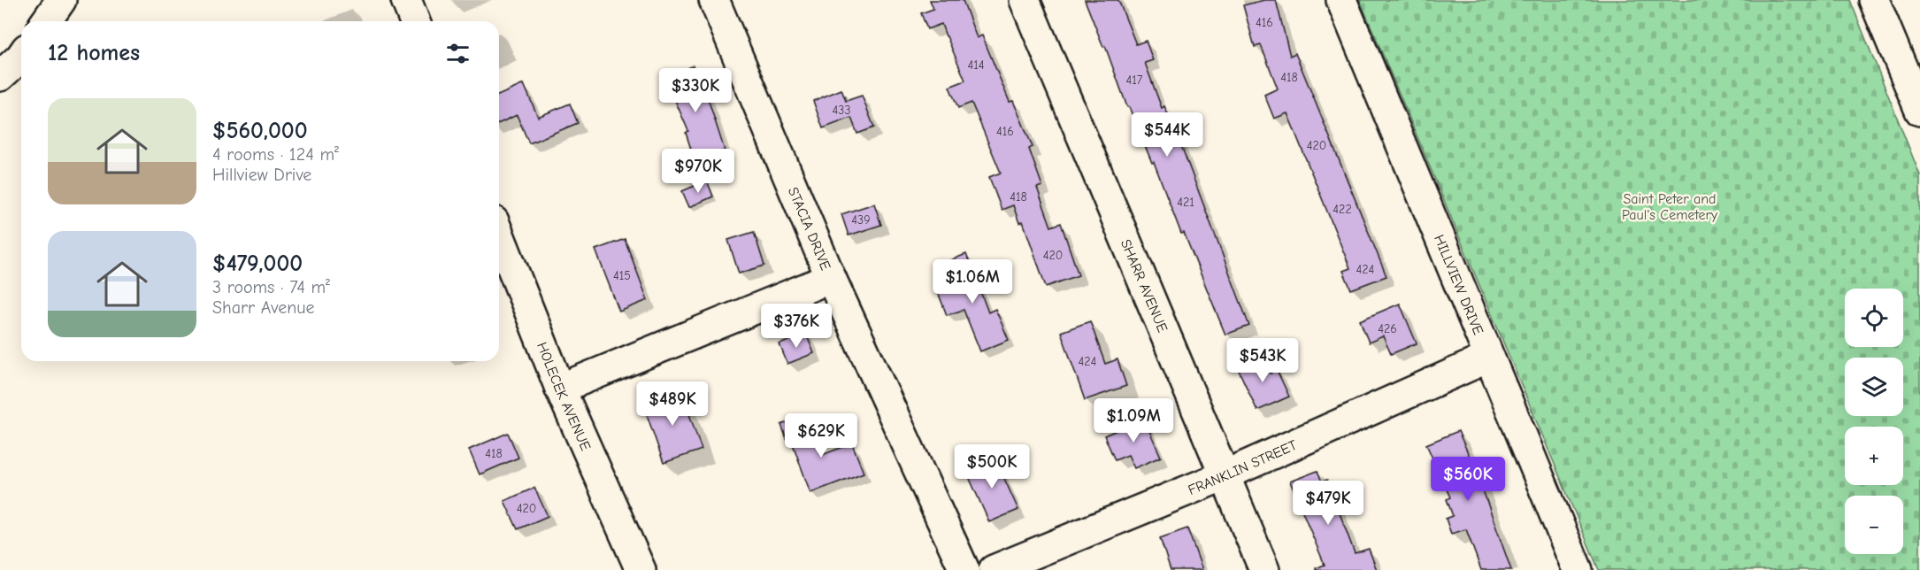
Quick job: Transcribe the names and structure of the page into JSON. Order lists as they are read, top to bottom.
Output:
{
  "streets": {
    "street": [
      "STACIA DRIVE",
      "SHARR AVENUE",
      "HILLVIEW DRIVE",
      "HOLECEK AVENUE",
      "FRANKLIN STREET"
    ]
  },
  "crossings": [
    ["SHARR AVENUE", "FRANKLIN STREET"],
    ["HILLVIEW DRIVE", "FRANKLIN STREET"]
  ],
  "parks": ["Saint Peter and Paul's Cemetery"],
  "house_numbers": [
    "416",
    "414",
    "418",
    "417",
    "433",
    "416",
    "420",
    "418",
    "421",
    "422",
    "439",
    "420",
    "424",
    "415",
    "426",
    "424",
    "418",
    "420"
  ],
  "page": {
    "heading": "12 homes",
    "price": [
      "$330K",
      "$544K",
      "$970K",
      "$1.06M",
      "$376K",
      "$543K",
      "$489K",
      "$1.09M",
      "$629K",
      "$500K",
      "$560K",
      "$479K"
    ],
    "list": [
      {
        "name": "$560,000",
        "note": "4 rooms · 124 m² · Hillview Drive"
      },
      {
        "name": "$479,000",
        "note": "3 rooms · 74 m² · Sharr Avenue"
      }
    ],
    "map_buttons": ["+", "−"]
  }
}
